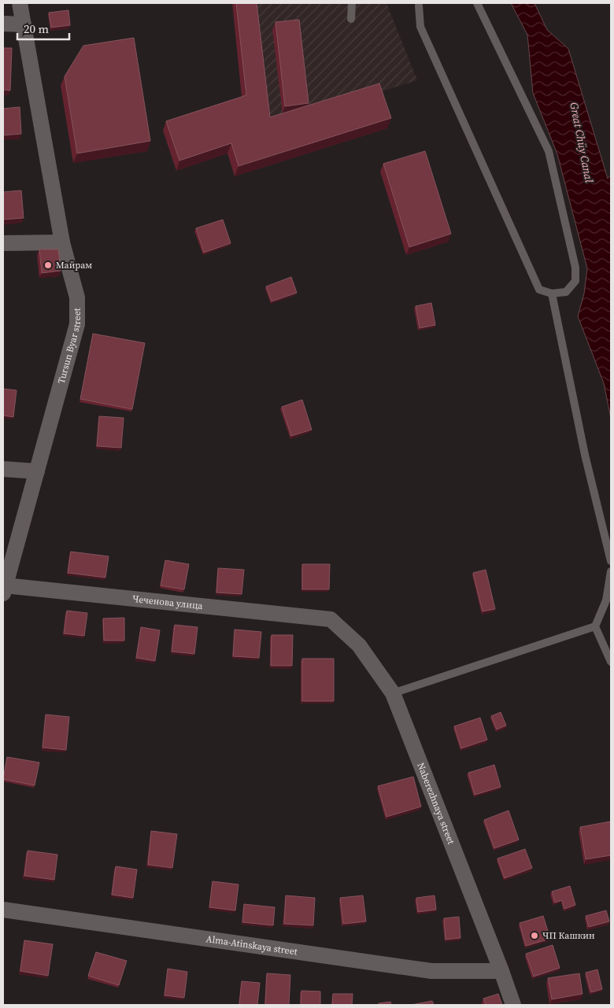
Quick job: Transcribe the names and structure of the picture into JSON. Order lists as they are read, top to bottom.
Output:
{
  "streets": {
    "street": [
      "Tursun Byar street",
      "Чеченова улица",
      "Naberezhnaya street",
      "Alma-Atinskaya street"
    ]
  },
  "crossings": [
    ["Tursun Byar street", "Чеченова улица"],
    ["Чеченова улица", "Naberezhnaya street"],
    ["Naberezhnaya street", "Alma-Atinskaya street"]
  ],
  "water": ["Great Chüy Canal"],
  "places": ["Майрам", "ЧП Кашкин"],
  "scale_bar": "20 m"
}
